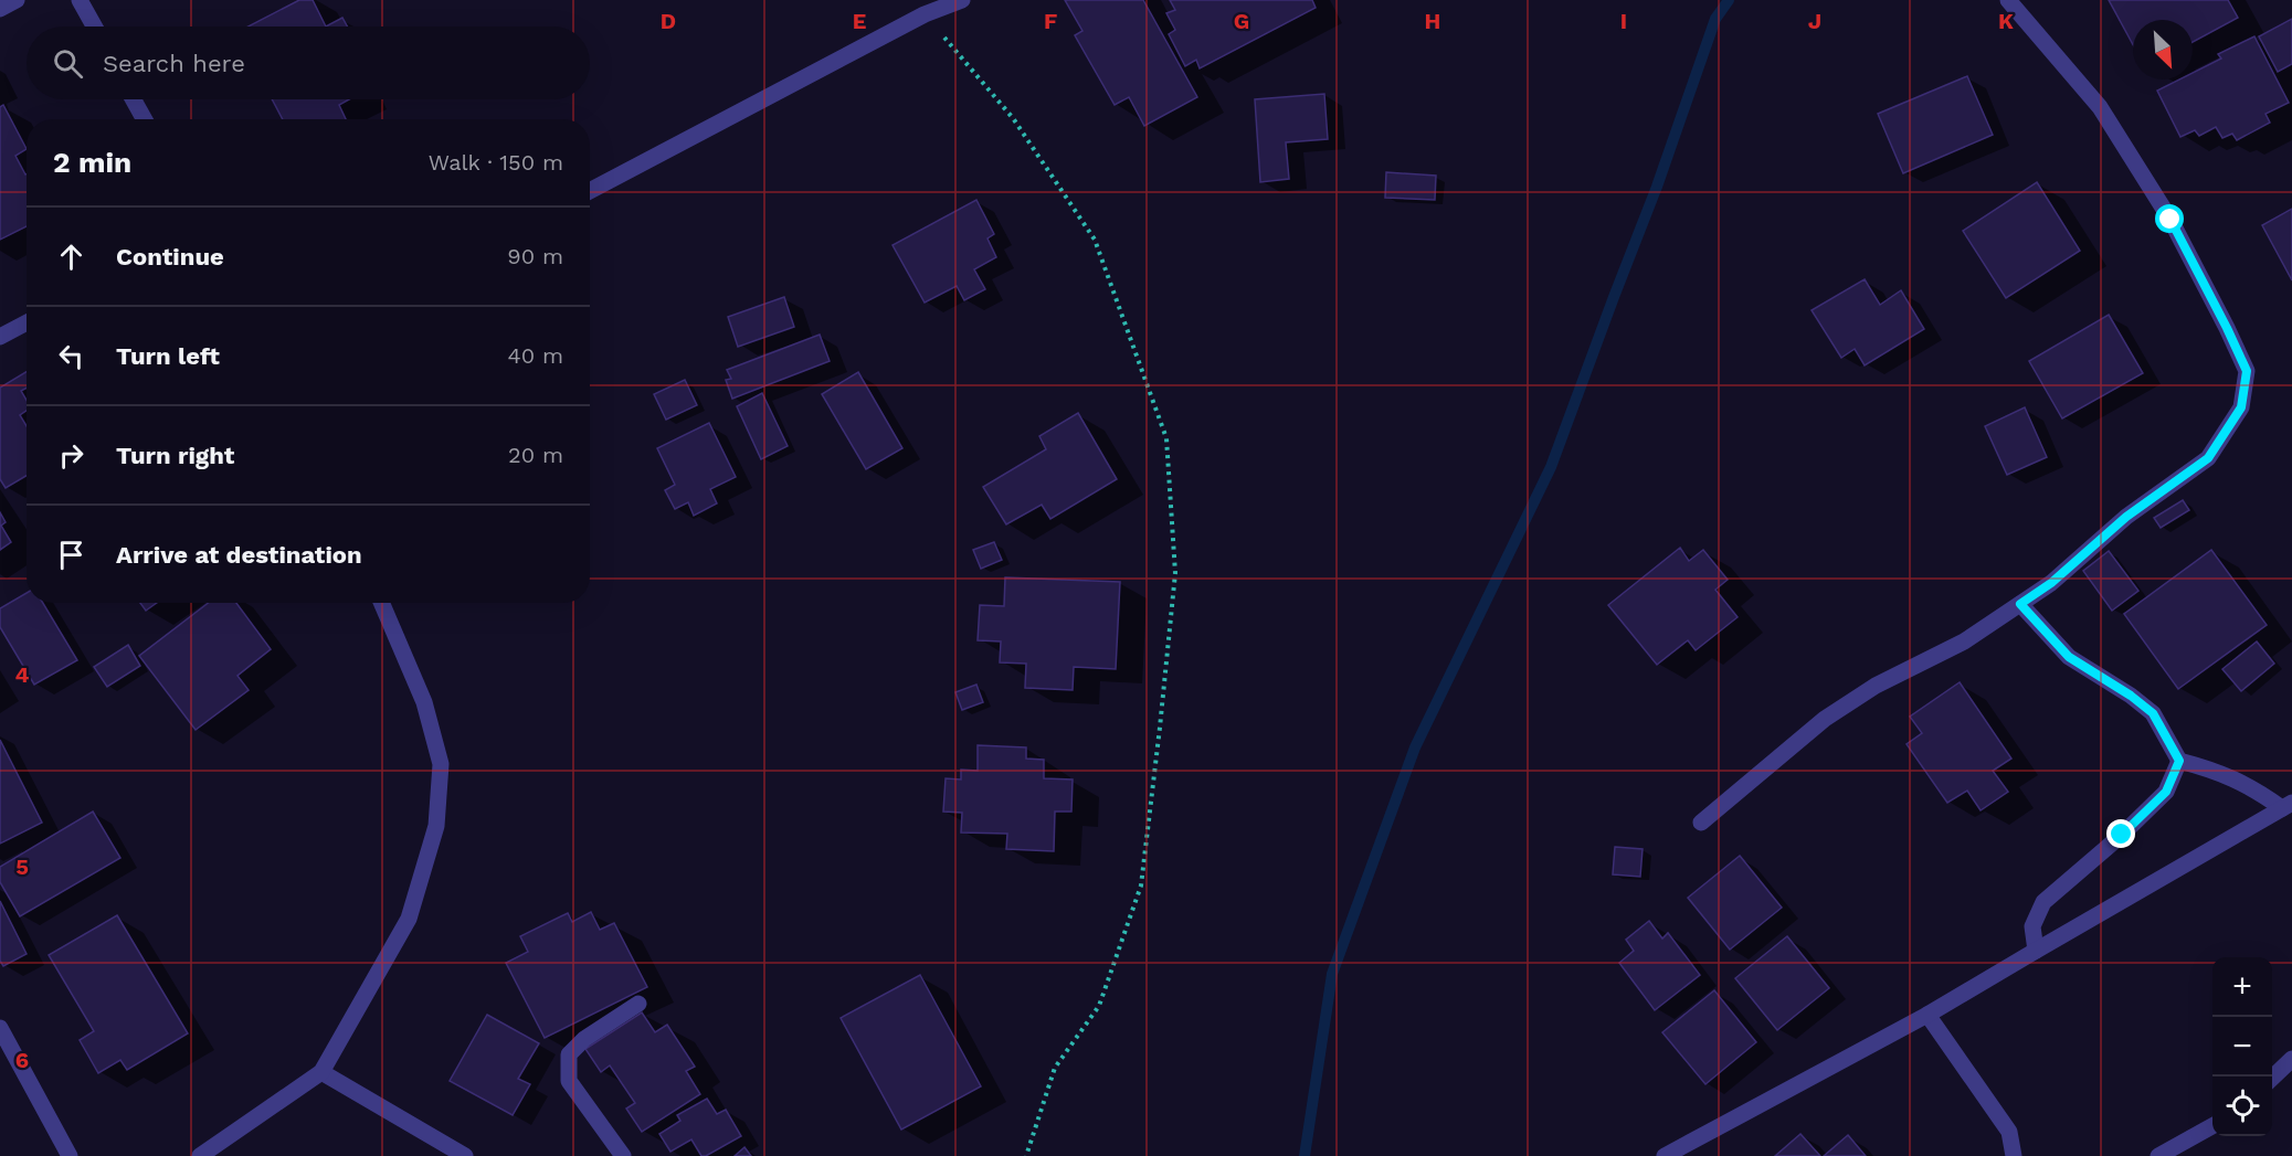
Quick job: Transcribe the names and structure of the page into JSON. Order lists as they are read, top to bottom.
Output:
{
  "north": "bottom right",
  "page": {
    "search": "Search here",
    "heading": ["2 min", "Walk · 150 m"],
    "list": [
      ["Continue", "90 m"],
      ["Turn left", "40 m"],
      ["Turn right", "20 m"],
      "Arrive at destination"
    ],
    "map_buttons": ["+", "−"]
  },
  "grid": {
    "columns": [
      "D",
      "E",
      "F",
      "G",
      "H",
      "I",
      "J",
      "K"
    ],
    "rows": ["4", "5", "6"]
  }
}
